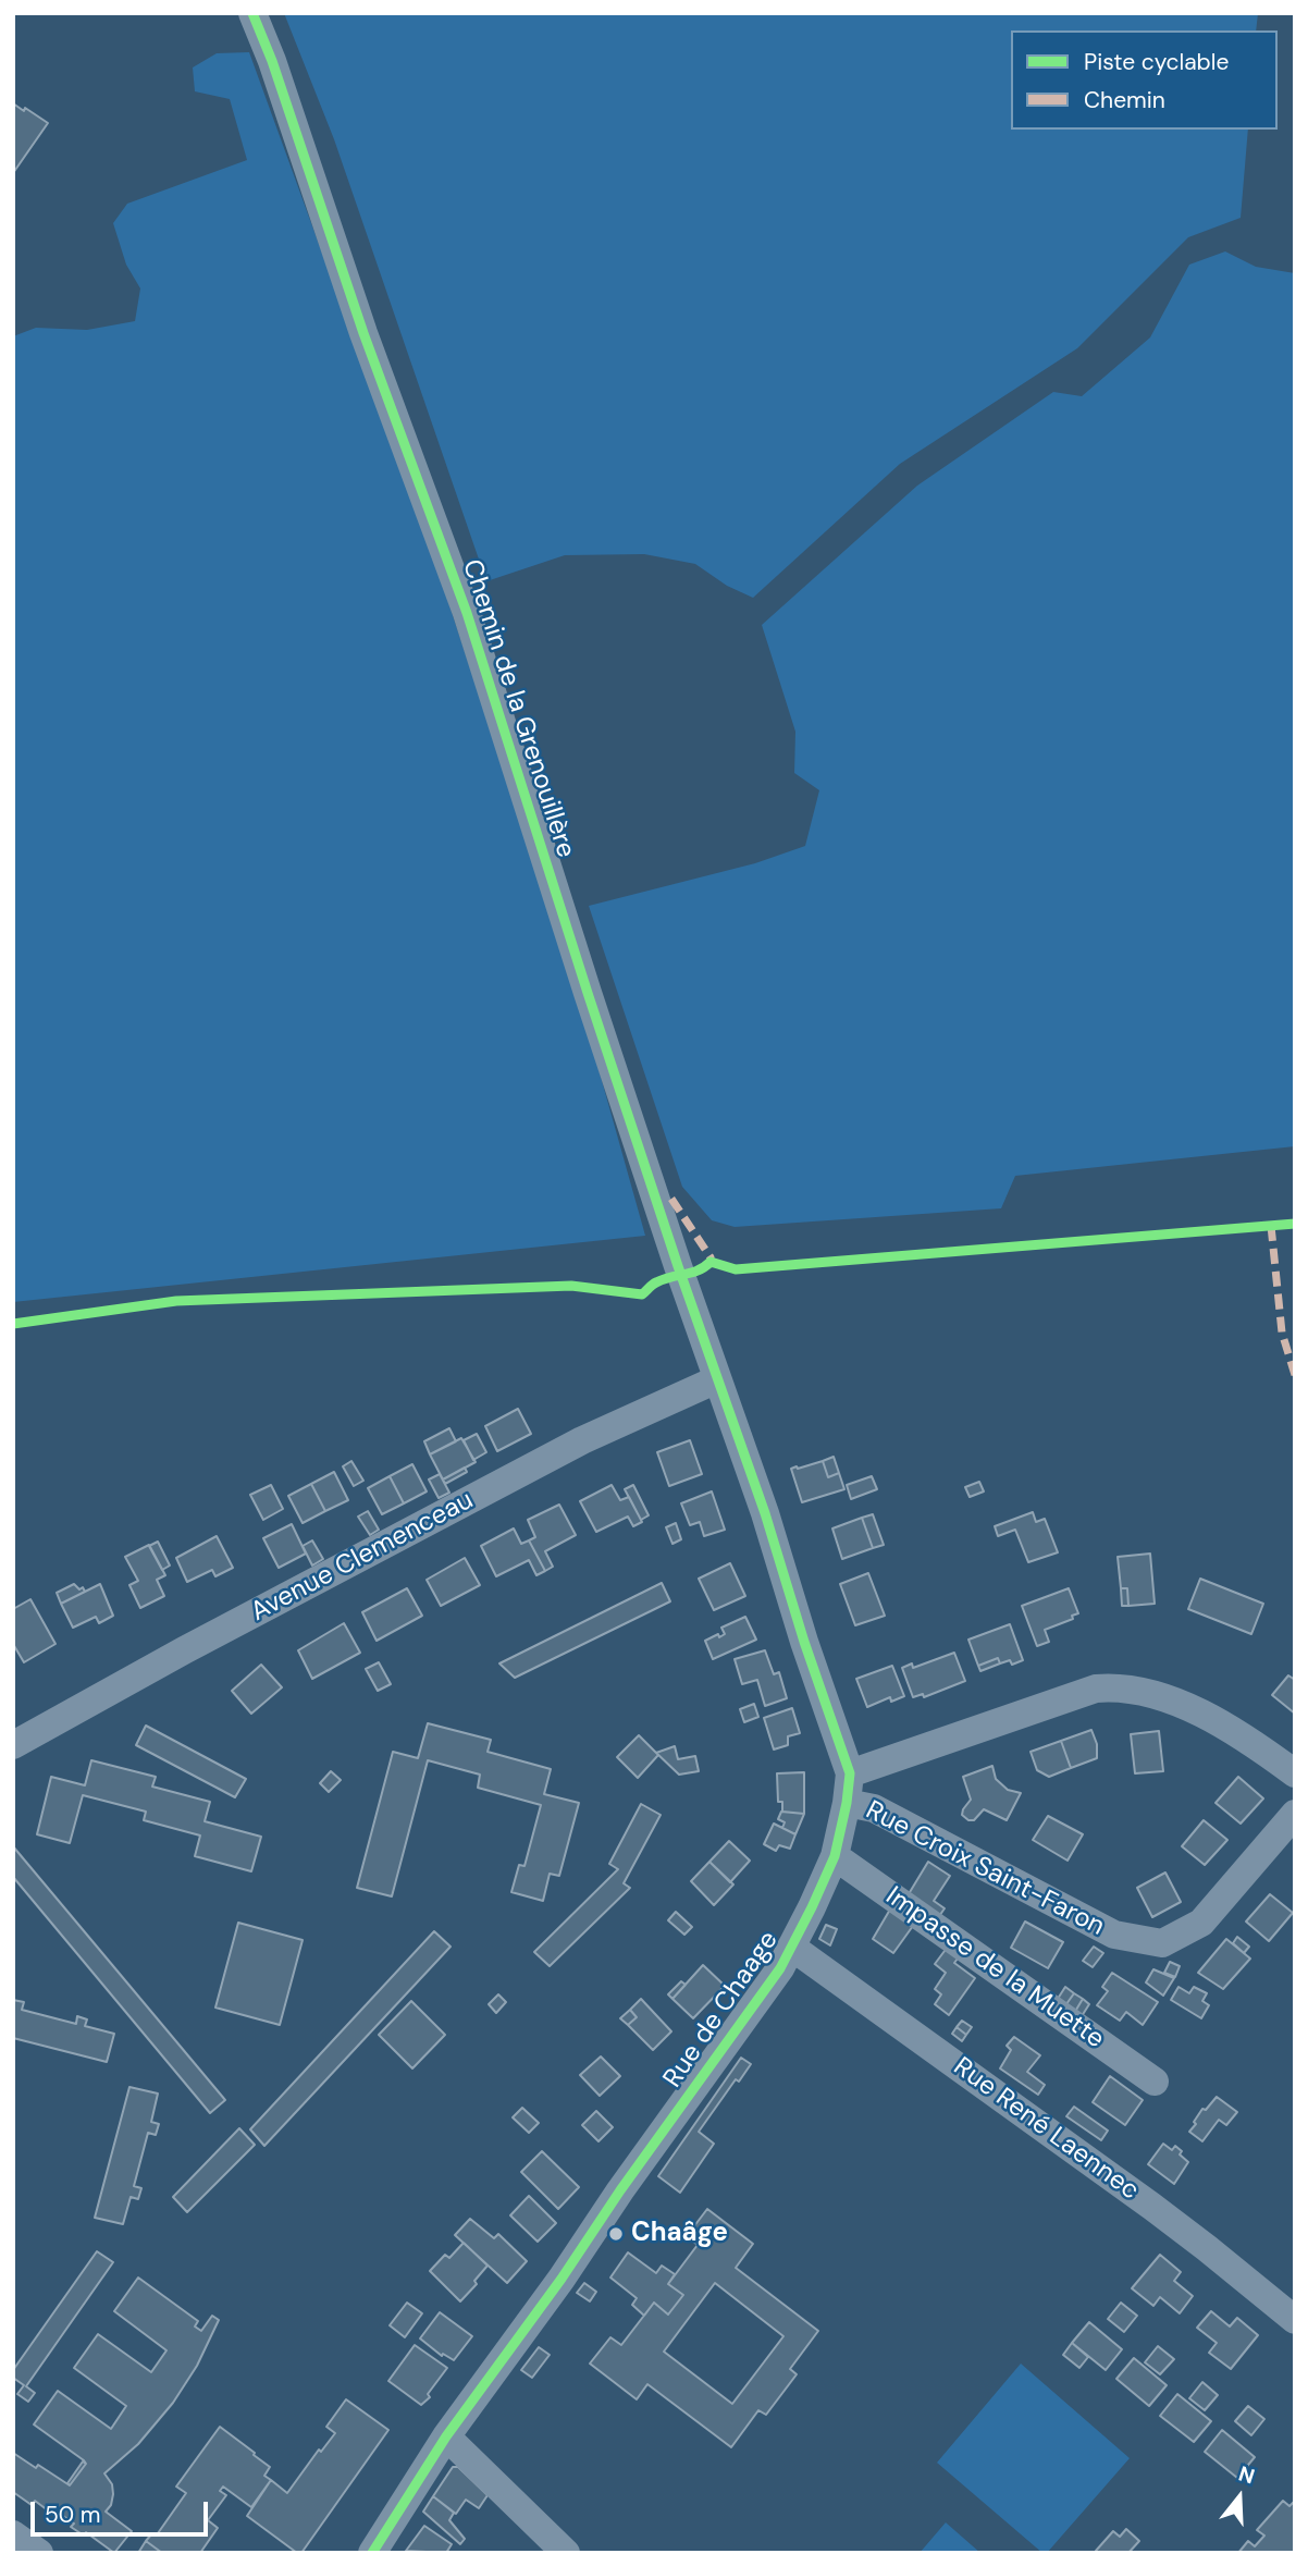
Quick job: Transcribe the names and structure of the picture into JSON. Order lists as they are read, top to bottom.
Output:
{
  "streets": {
    "street": [
      "Chemin de la Grenouillère",
      "Avenue Clemenceau",
      "Rue Croix Saint-Faron",
      "Impasse de la Muette",
      "Rue de Chaage",
      "Rue René Laennec"
    ]
  },
  "crossings": [
    ["Chemin de la Grenouillère", "Avenue Clemenceau"],
    ["Chemin de la Grenouillère", "Rue de Chaage"],
    ["Avenue Clemenceau", "Rue de Chaage"],
    ["Rue Croix Saint-Faron", "Rue de Chaage"],
    ["Impasse de la Muette", "Rue de Chaage"],
    ["Rue de Chaage", "Rue René Laennec"]
  ],
  "places": ["Chaâge"],
  "legend": ["Piste cyclable", "Chemin"],
  "scale_bar": "50 m",
  "north": "top"
}
